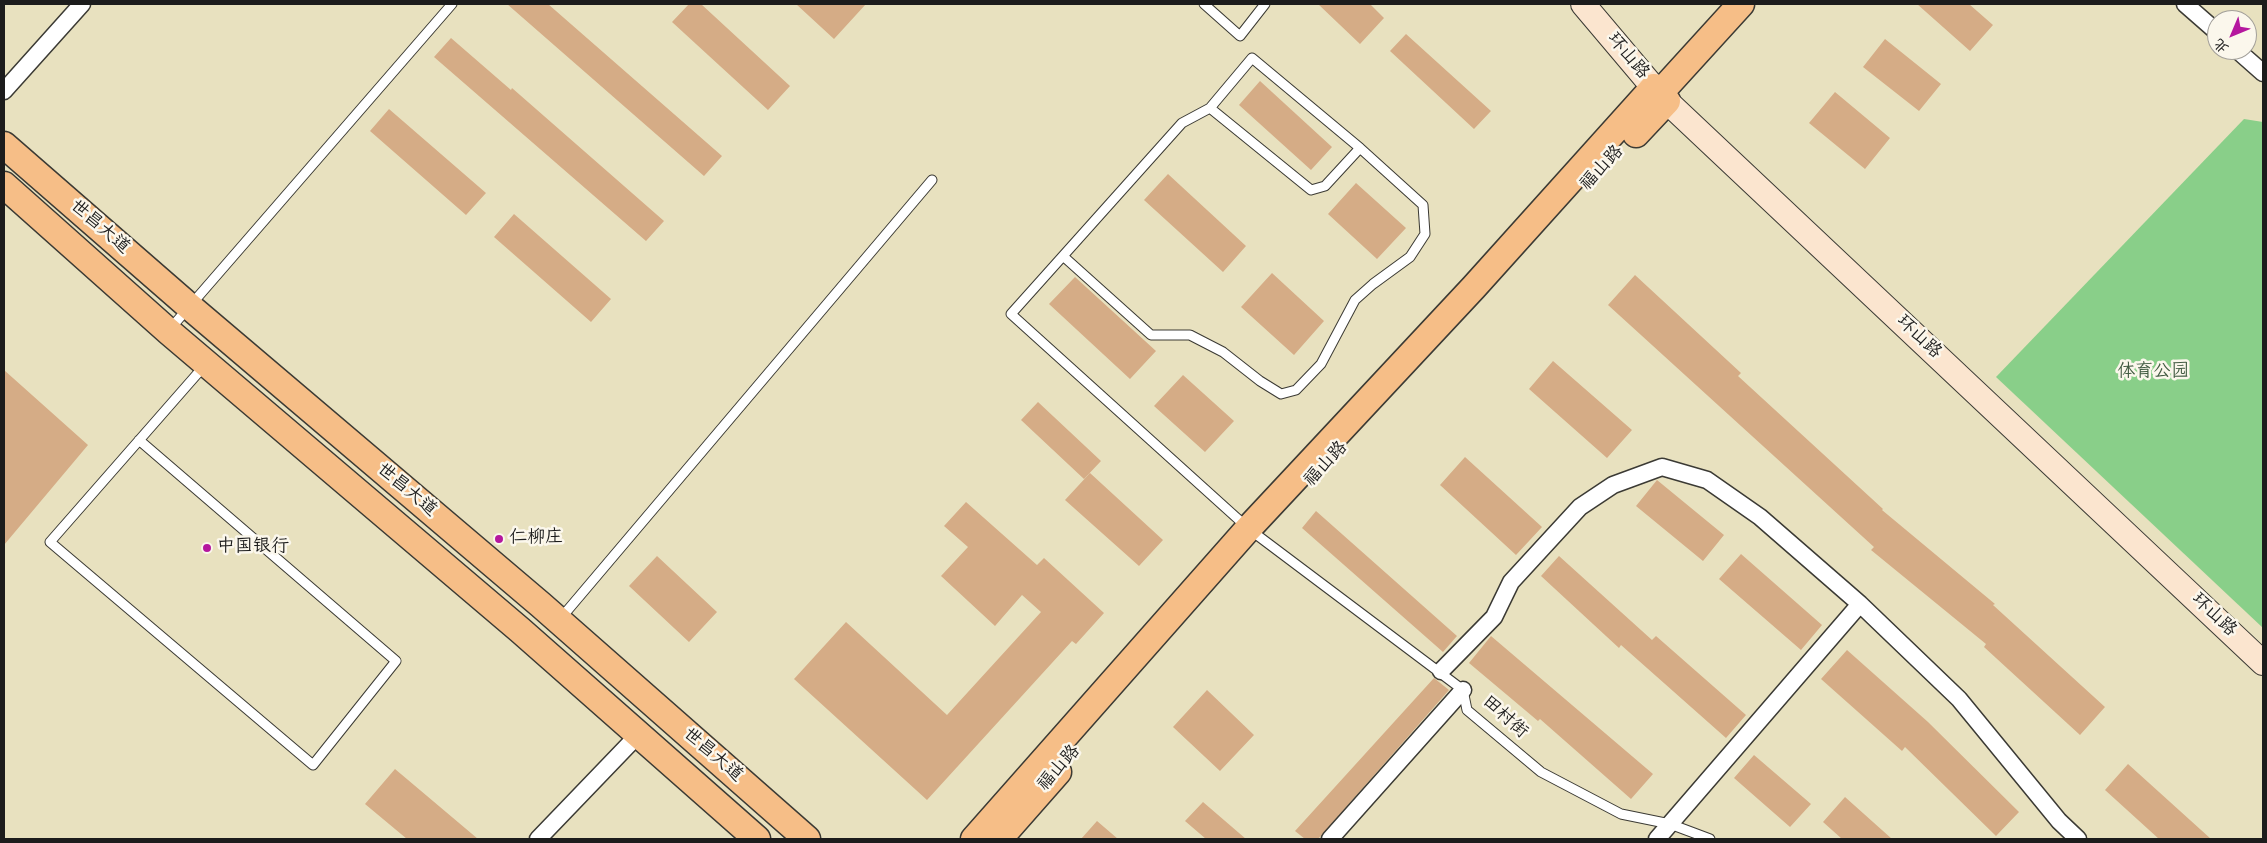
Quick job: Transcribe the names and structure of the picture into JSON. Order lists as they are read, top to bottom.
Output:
{
  "streets": {
    "main road": ["环山路", "世昌大道"],
    "lane": ["田村街"]
  },
  "parks": ["体育公园"],
  "places": ["仁柳庄", "中国银行"],
  "north": "bottom left"
}
